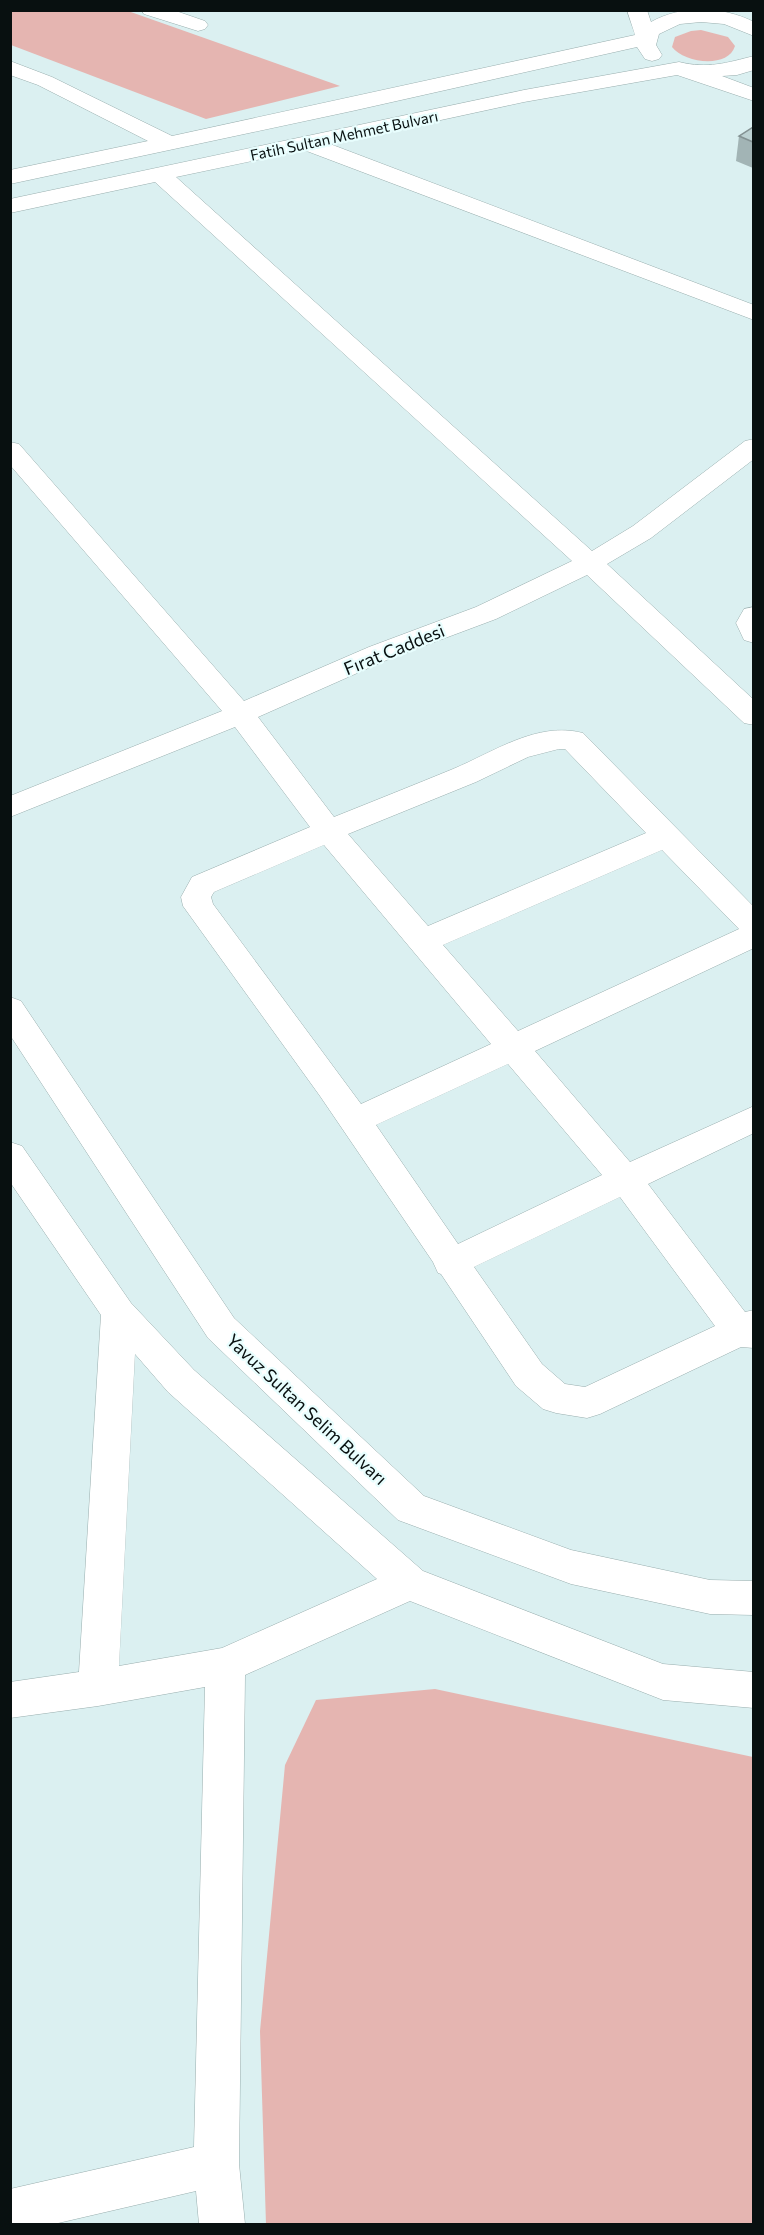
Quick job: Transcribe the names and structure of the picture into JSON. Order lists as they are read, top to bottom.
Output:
{
  "streets": {
    "street": ["Fatih Sultan Mehmet Bulvarı", "Fırat Caddesi", "Yavuz Sultan Selim Bulvarı"]
  }
}
